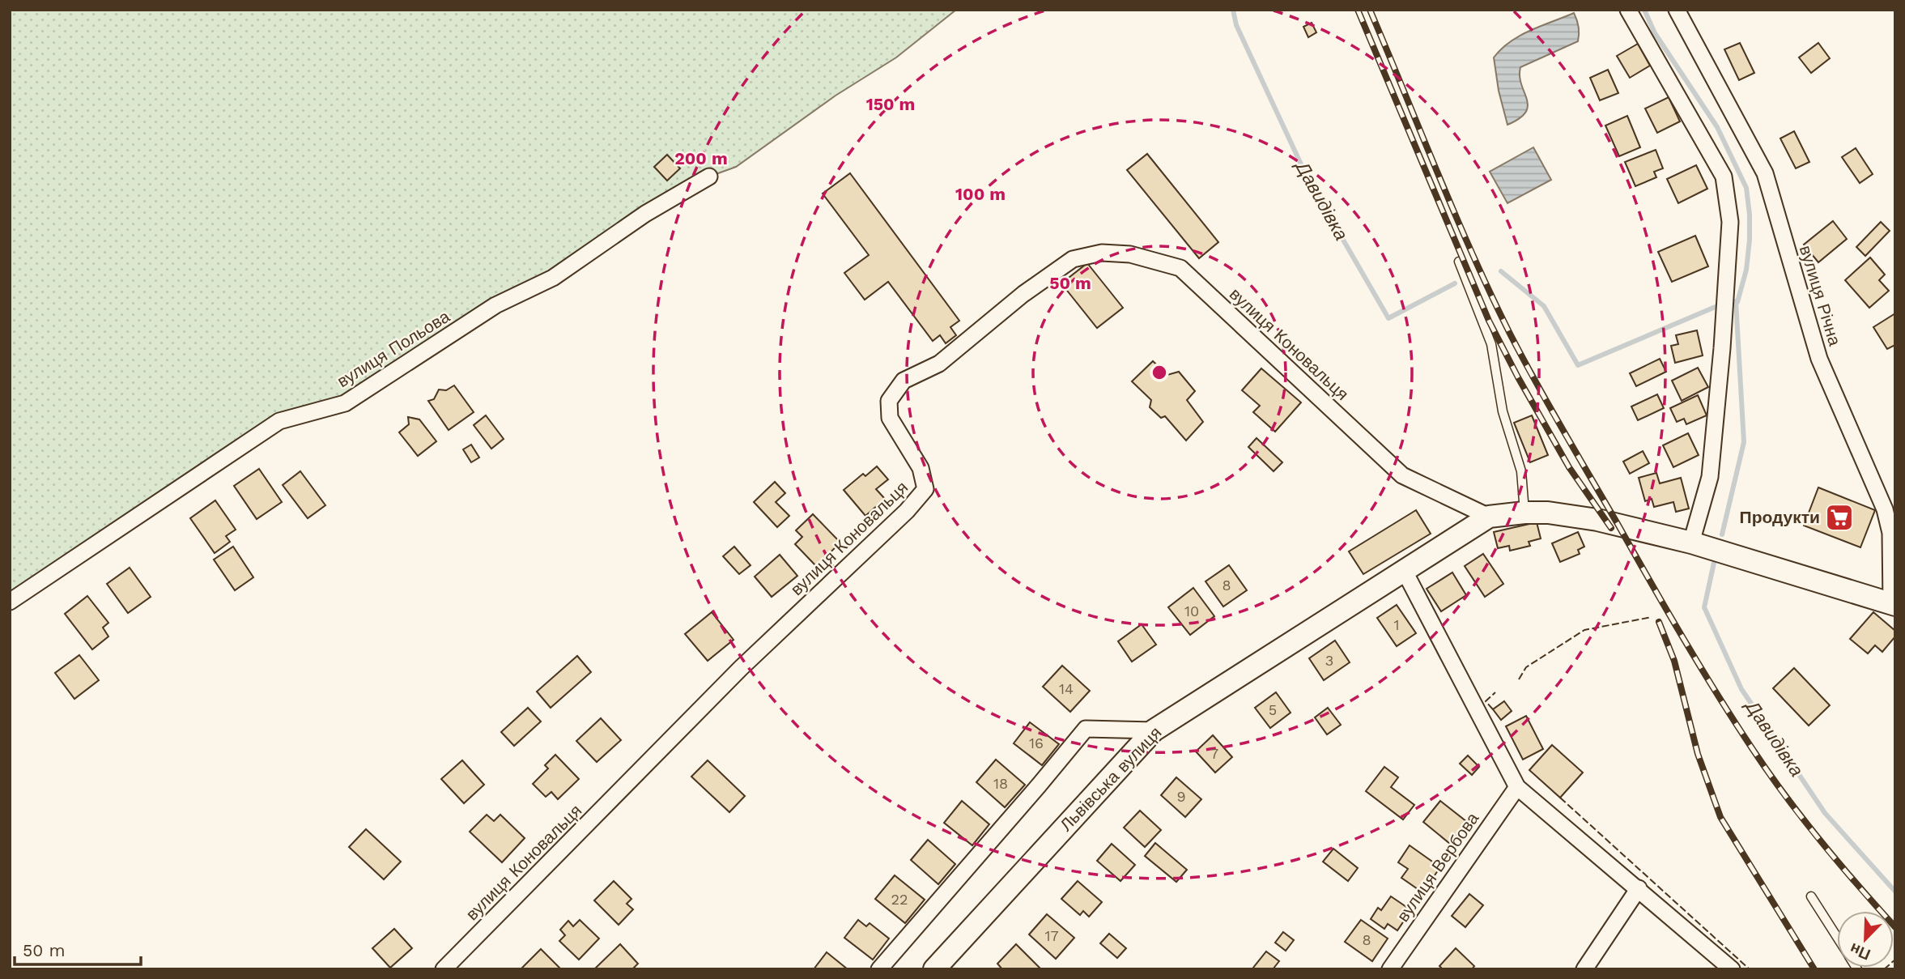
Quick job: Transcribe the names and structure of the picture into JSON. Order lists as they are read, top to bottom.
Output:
{
  "streets": {
    "street": [
      "вулиця Річна",
      "вулиця Коновальця",
      "вулиця Польова",
      "Львівська вулиця",
      "вулиця Вербова"
    ]
  },
  "crossings": [
    ["вулиця Коновальця", "Львівська вулиця"]
  ],
  "water": ["Давидівка"],
  "places": {
    "supermarket": ["Продукти"]
  },
  "house_numbers": [
    "8",
    "10",
    "1",
    "3",
    "14",
    "5",
    "16",
    "7",
    "18",
    "9",
    "22",
    "17",
    "8"
  ],
  "scale_bar": "50 m",
  "north": "bottom left",
  "rings": [
    "150 m",
    "200 m",
    "100 m",
    "50 m"
  ]
}
